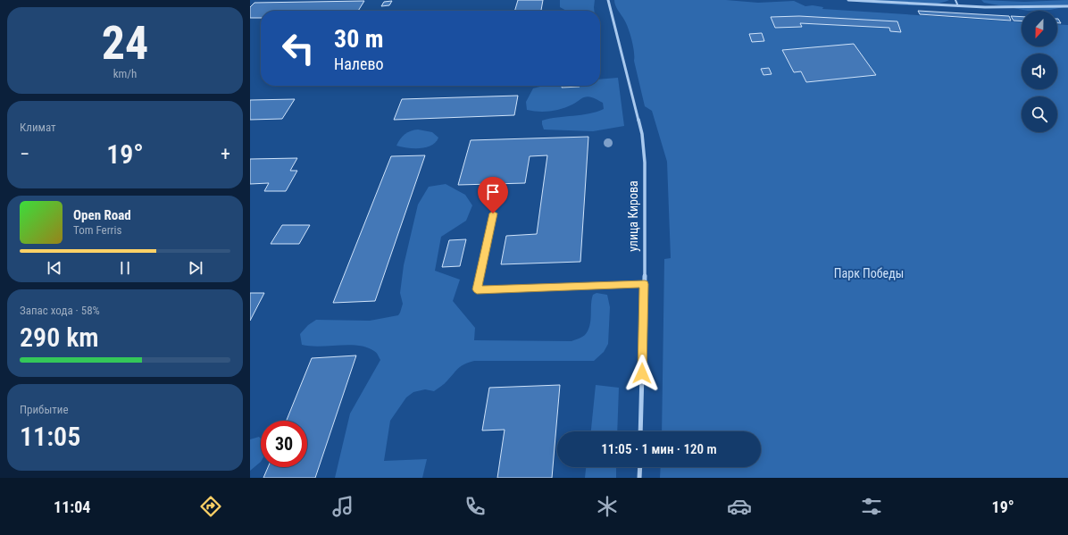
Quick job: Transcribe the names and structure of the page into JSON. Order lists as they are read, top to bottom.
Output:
{
  "streets": {
    "street": ["улица Кирова"]
  },
  "parks": ["Парк Победы"],
  "north": "bottom",
  "page": {
    "tile": [
      ["24", "km/h"],
      "Климат",
      ["Запас хода · 58%", "290 km"],
      ["Прибытие", "11:05"]
    ],
    "turn": ["30 m", "Налево"],
    "heat": ["−", "19°", "+"],
    "song": ["Open Road", "Tom Ferris"],
    "limit": "30",
    "trip": "11:05 · 1 мин · 120 m",
    "tabs": ["11:04", "19°"]
  }
}
